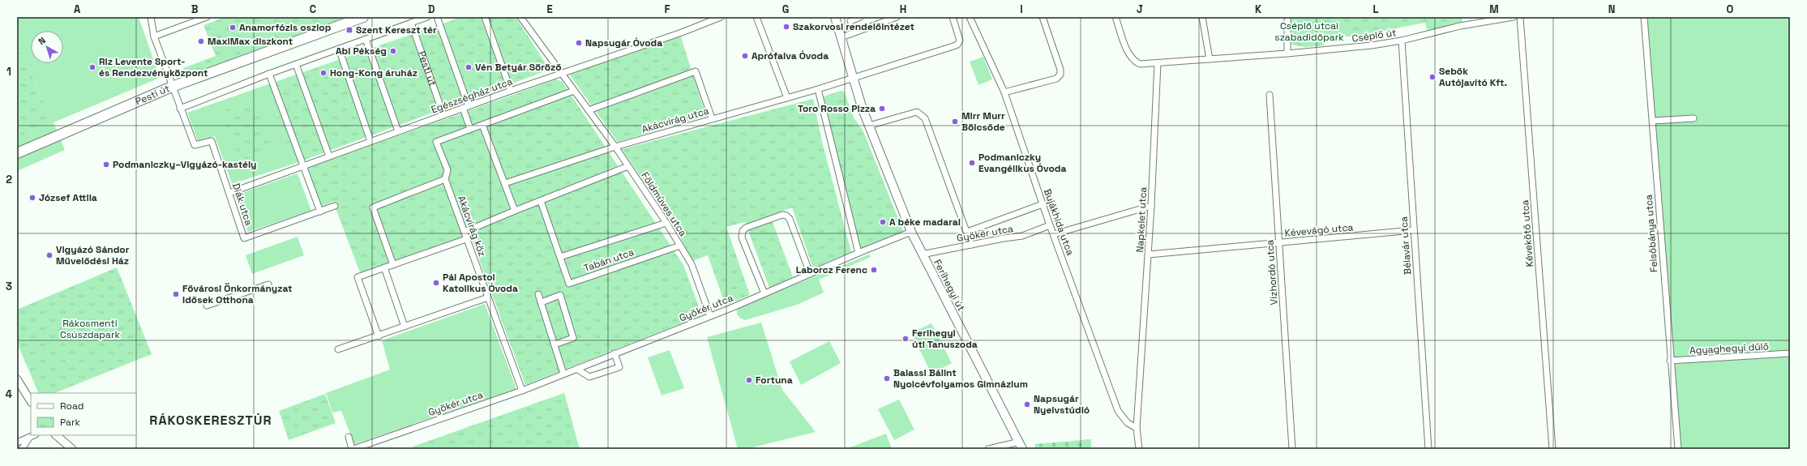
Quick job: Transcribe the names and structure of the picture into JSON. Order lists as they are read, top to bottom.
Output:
{
  "streets": {
    "main road": ["Pesti út", "Ferihegyi út"],
    "street": [
      "Cséplő út",
      "Egészségház utca",
      "Akácvirág utca",
      "Diák utca",
      "Földműves utca",
      "Napkelet utca",
      "Bujákhida utca",
      "Akácvirág köz",
      "Kévevágó utca",
      "Gyökér utca",
      "Kévekötő utca",
      "Felsőbánya utca",
      "Bélavár utca",
      "Tabán utca",
      "Vízhordó utca",
      "Agyaghegyi dűlő"
    ]
  },
  "crossings": [
    ["Cséplő út", "Napkelet utca"],
    ["Cséplő út", "Bélavár utca"],
    ["Pesti út", "Egészségház utca"],
    ["Pesti út", "Diák utca"],
    ["Egészségház utca", "Diák utca"],
    ["Egészségház utca", "Földműves utca"],
    ["Akácvirág utca", "Földműves utca"],
    ["Akácvirág utca", "Ferihegyi út"],
    ["Földműves utca", "Gyökér utca"],
    ["Földműves utca", "Tabán utca"],
    ["Napkelet utca", "Bujákhida utca"],
    ["Napkelet utca", "Kévevágó utca"],
    ["Bujákhida utca", "Gyökér utca"],
    ["Akácvirág köz", "Gyökér utca"],
    ["Kévevágó utca", "Bélavár utca"],
    ["Kévevágó utca", "Vízhordó utca"],
    ["Gyökér utca", "Ferihegyi út"],
    ["Felsőbánya utca", "Agyaghegyi dűlő"]
  ],
  "districts": ["RÁKOSKERESZTÚR"],
  "parks": ["Cséplő utcai szabadidőpark", "Rákosmenti Csúszdapark"],
  "places": {
    "other": [
      "Szakorvosi rendelőintézet",
      "Anamorfózis oszlop",
      "MaxiMax diszkont",
      "Napsugár Óvoda",
      "Abi Pékség",
      "Aprófalva Óvoda",
      "Riz Levente Sport- és Rendezvényközpont",
      "Vén Betyár Söröző",
      "Hong-Kong áruház",
      "Sebők Autójavító Kft.",
      "Toro Rosso Pizza",
      "Mirr Murr Bölcsőde",
      "Podmaniczky Evangélikus Óvoda",
      "Podmaniczky–Vigyázó-kastély",
      "József Attila",
      "A béke madarai",
      "Vigyázó Sándor Művelődési Ház",
      "Laborcz Ferenc",
      "Pál Apostol Katolikus Óvoda",
      "Fővárosi Önkormányzat Idősek Otthona",
      "Ferihegyi úti Tanuszoda",
      "Balassi Bálint Nyolcévfolyamos Gimnázium",
      "Fortuna",
      "Napsugár Nyelvstúdió"
    ],
    "transit": ["Szent Kereszt tér"]
  },
  "legend": ["Road", "Park"],
  "north": "top left",
  "grid": {
    "columns": [
      "A",
      "B",
      "C",
      "D",
      "E",
      "F",
      "G",
      "H",
      "I",
      "J",
      "K",
      "L",
      "M",
      "N",
      "O"
    ],
    "rows": [
      "1",
      "2",
      "3",
      "4"
    ]
  }
}
